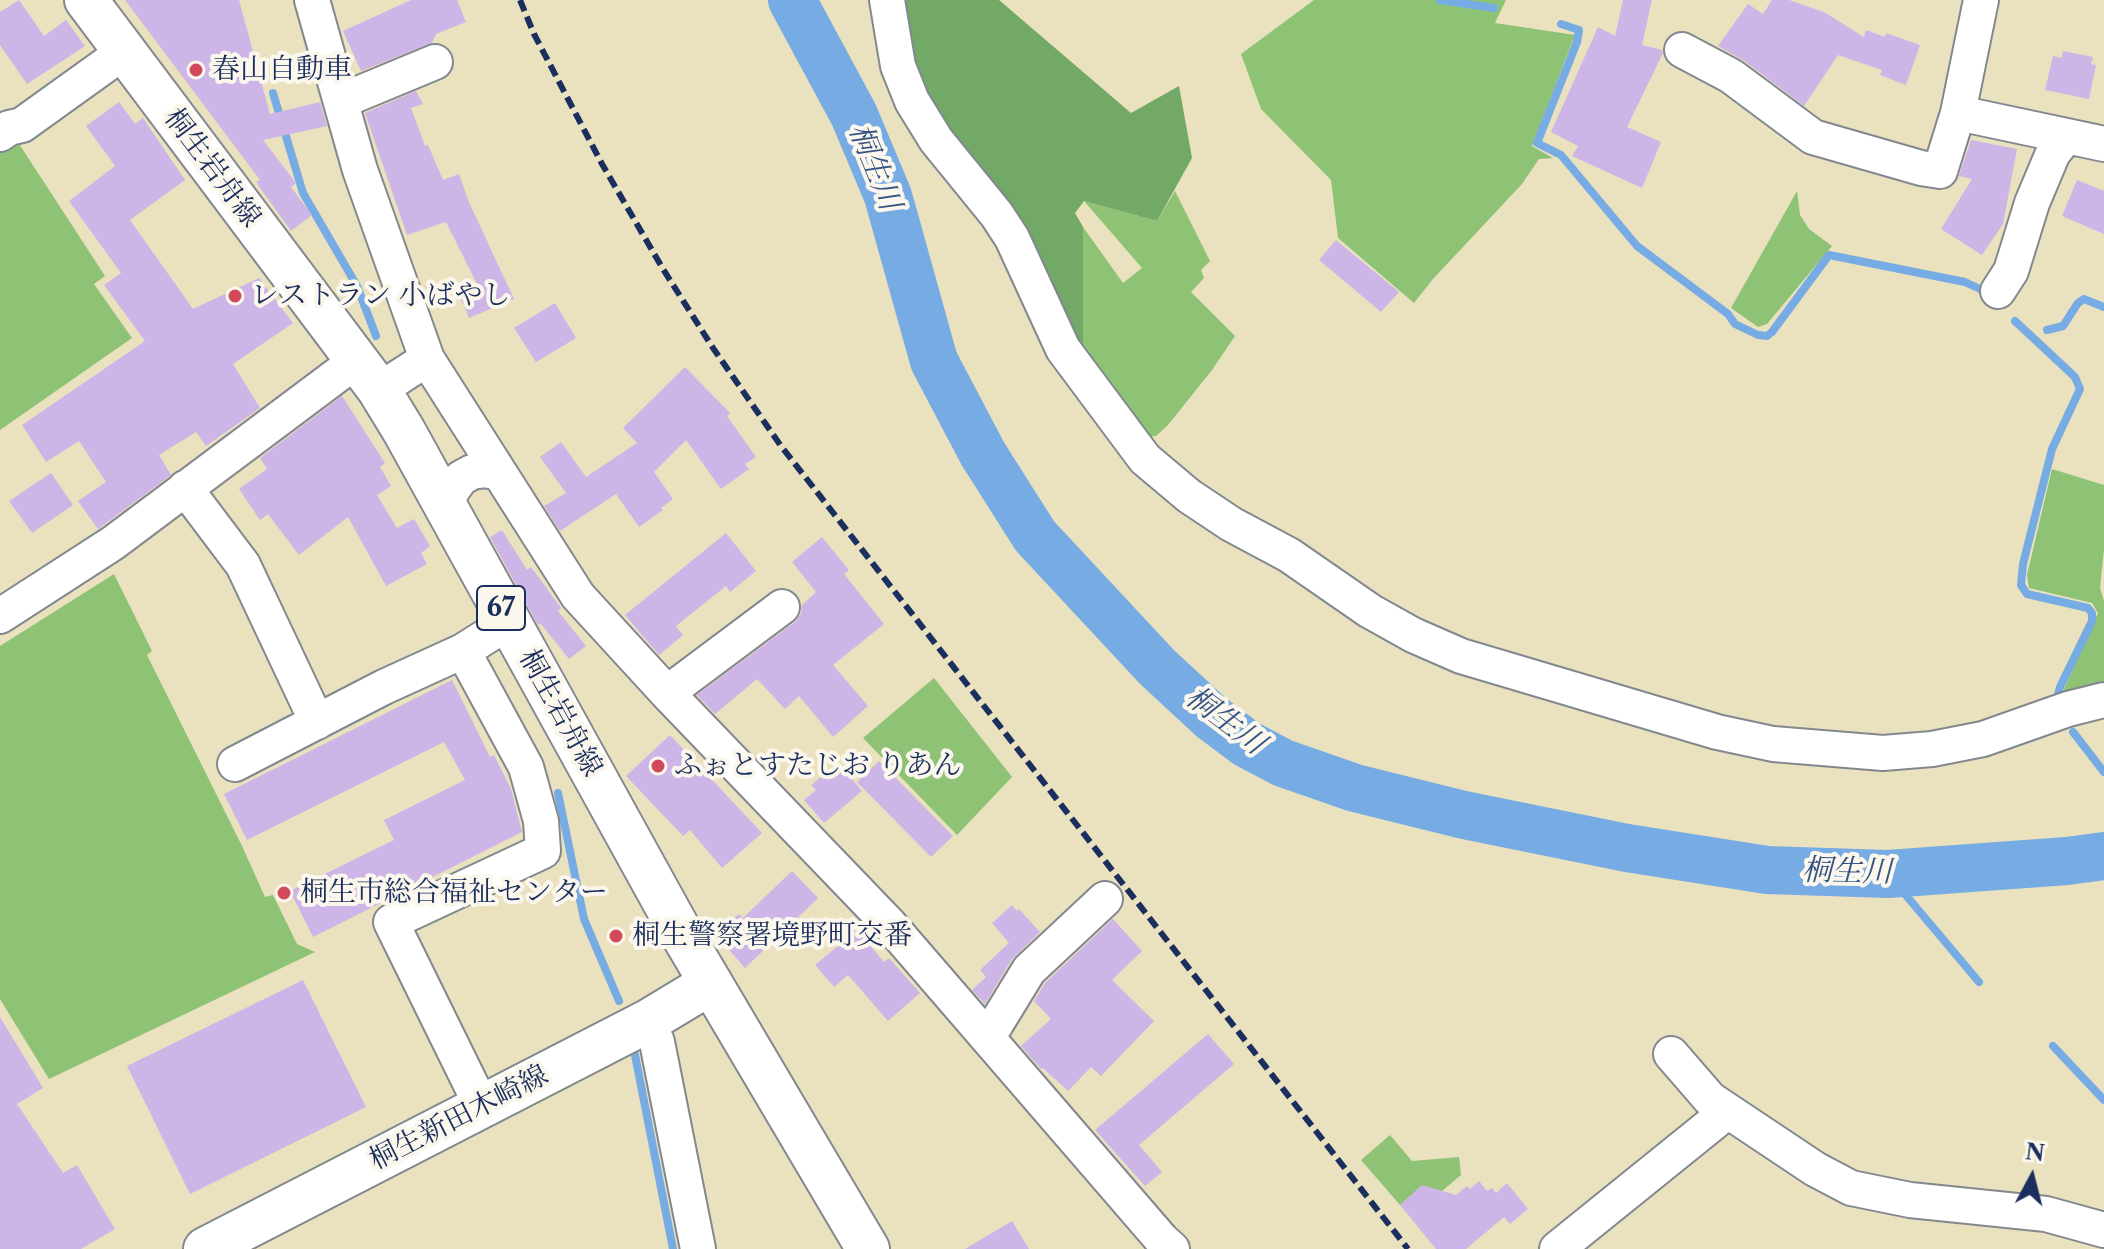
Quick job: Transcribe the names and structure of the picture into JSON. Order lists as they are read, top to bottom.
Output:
{
  "streets": {
    "main road": ["桐生岩舟線", "67", "桐生新田木崎線"]
  },
  "crossings": [
    ["桐生岩舟線", "桐生新田木崎線"]
  ],
  "water": ["桐生川"],
  "places": [
    "春山自動車",
    "レストラン 小ばやし",
    "ふぉとすたじお りあん",
    "桐生市総合福祉センター",
    "桐生警察署境野町交番"
  ],
  "north": "top"
}
